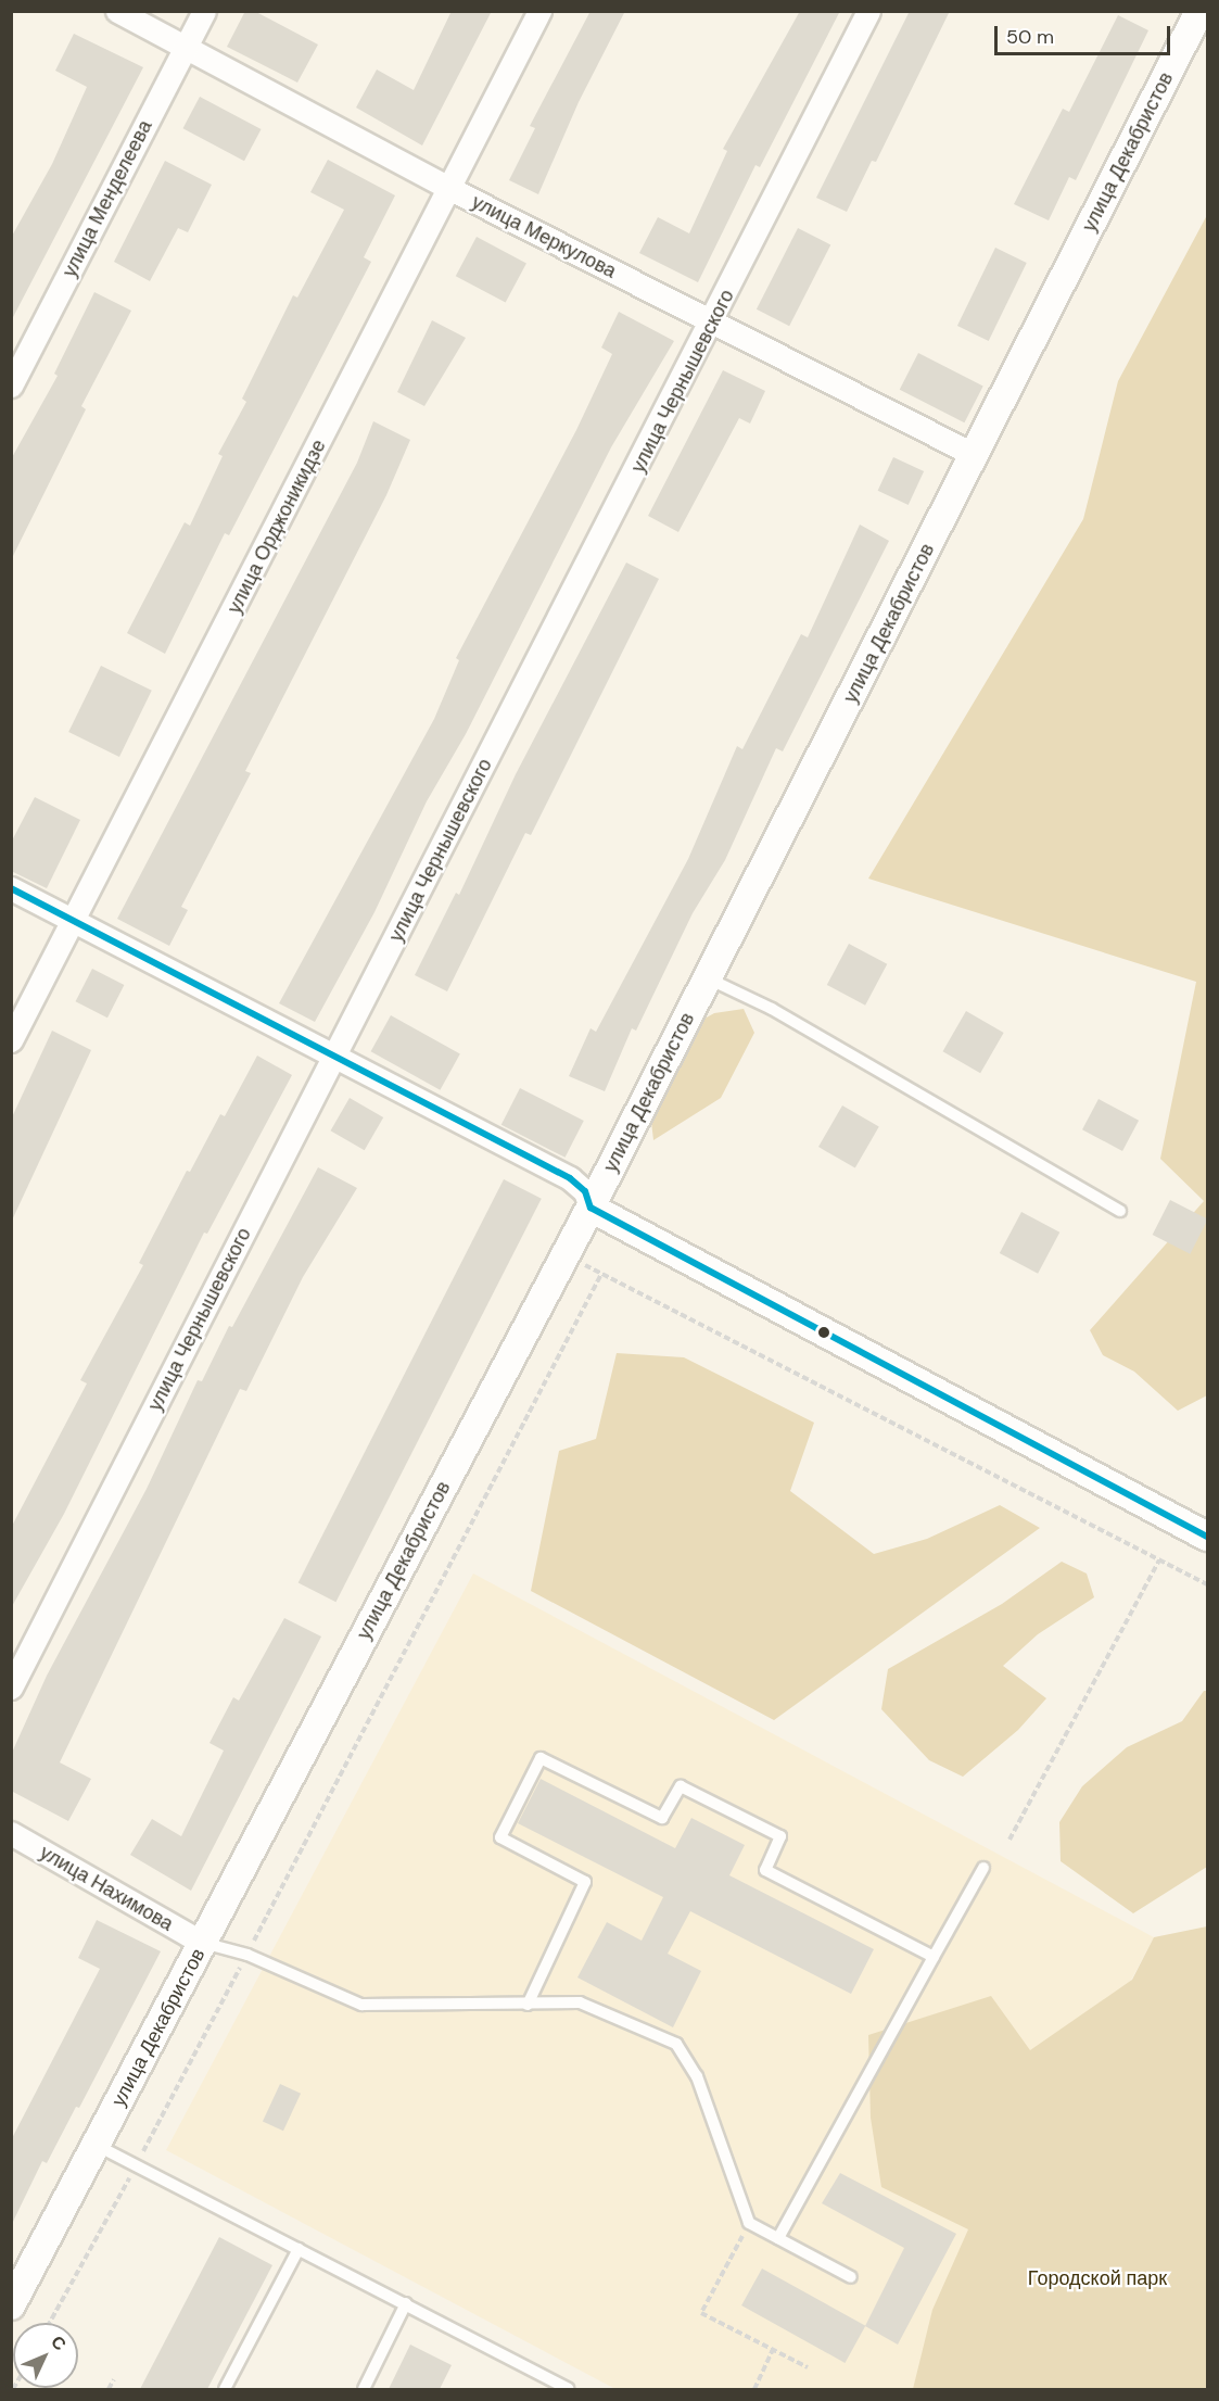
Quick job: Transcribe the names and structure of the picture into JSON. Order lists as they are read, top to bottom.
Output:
{
  "streets": {
    "street": [
      "улица Декабристов",
      "улица Менделеева",
      "улица Меркулова",
      "улица Чернышевского",
      "улица Орджоникидзе",
      "улица Нахимова"
    ]
  },
  "crossings": [
    ["улица Декабристов", "улица Меркулова"],
    ["улица Декабристов", "улица Нахимова"],
    ["улица Менделеева", "улица Меркулова"],
    ["улица Меркулова", "улица Чернышевского"],
    ["улица Меркулова", "улица Орджоникидзе"]
  ],
  "parks": ["Городской парк"],
  "scale_bar": "50 m",
  "north": "top right"
}
